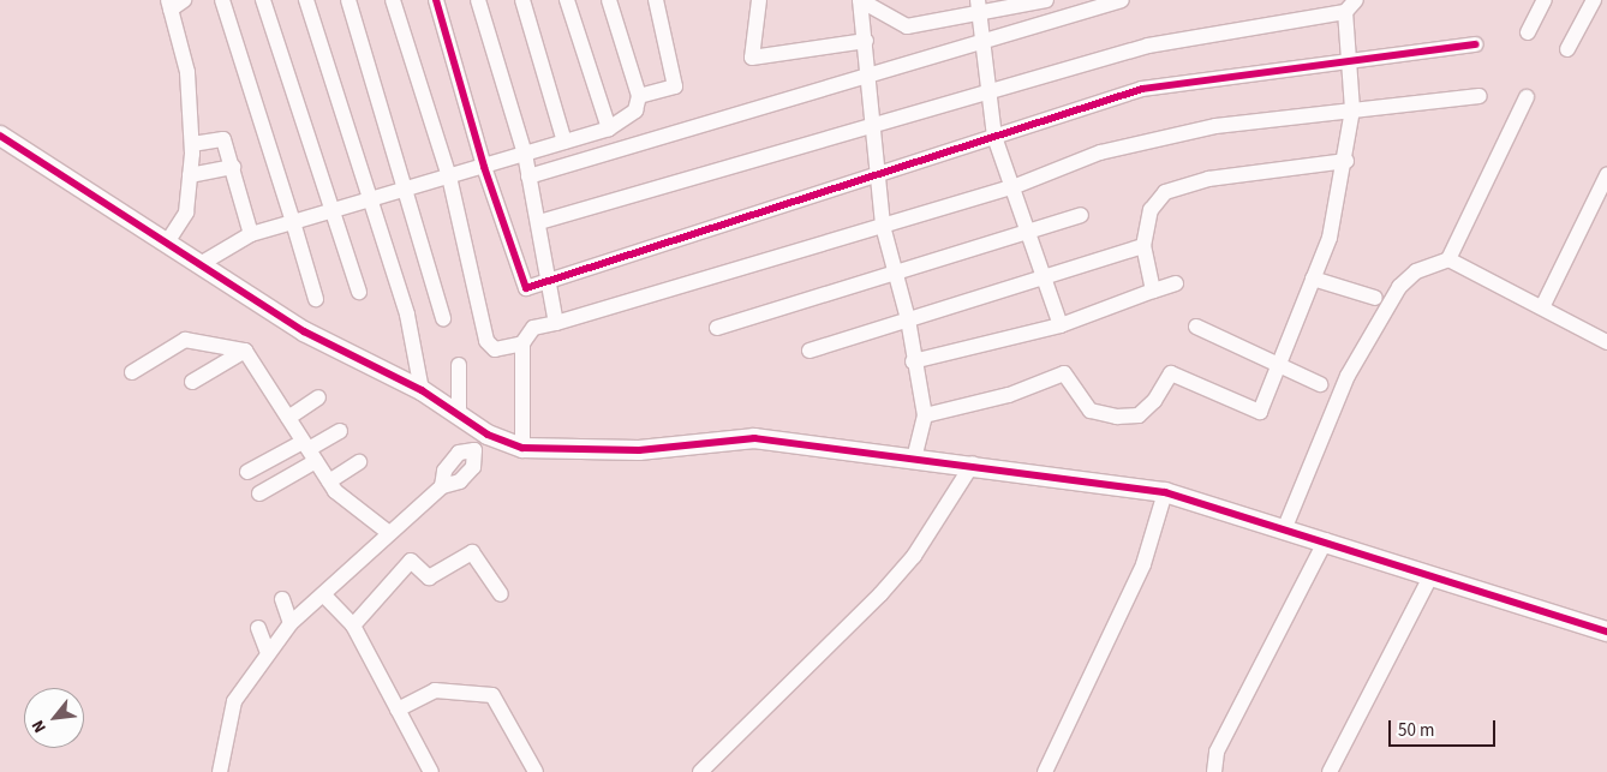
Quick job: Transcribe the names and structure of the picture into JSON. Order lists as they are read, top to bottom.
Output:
{
  "scale_bar": "50 m",
  "north": "bottom left"
}
